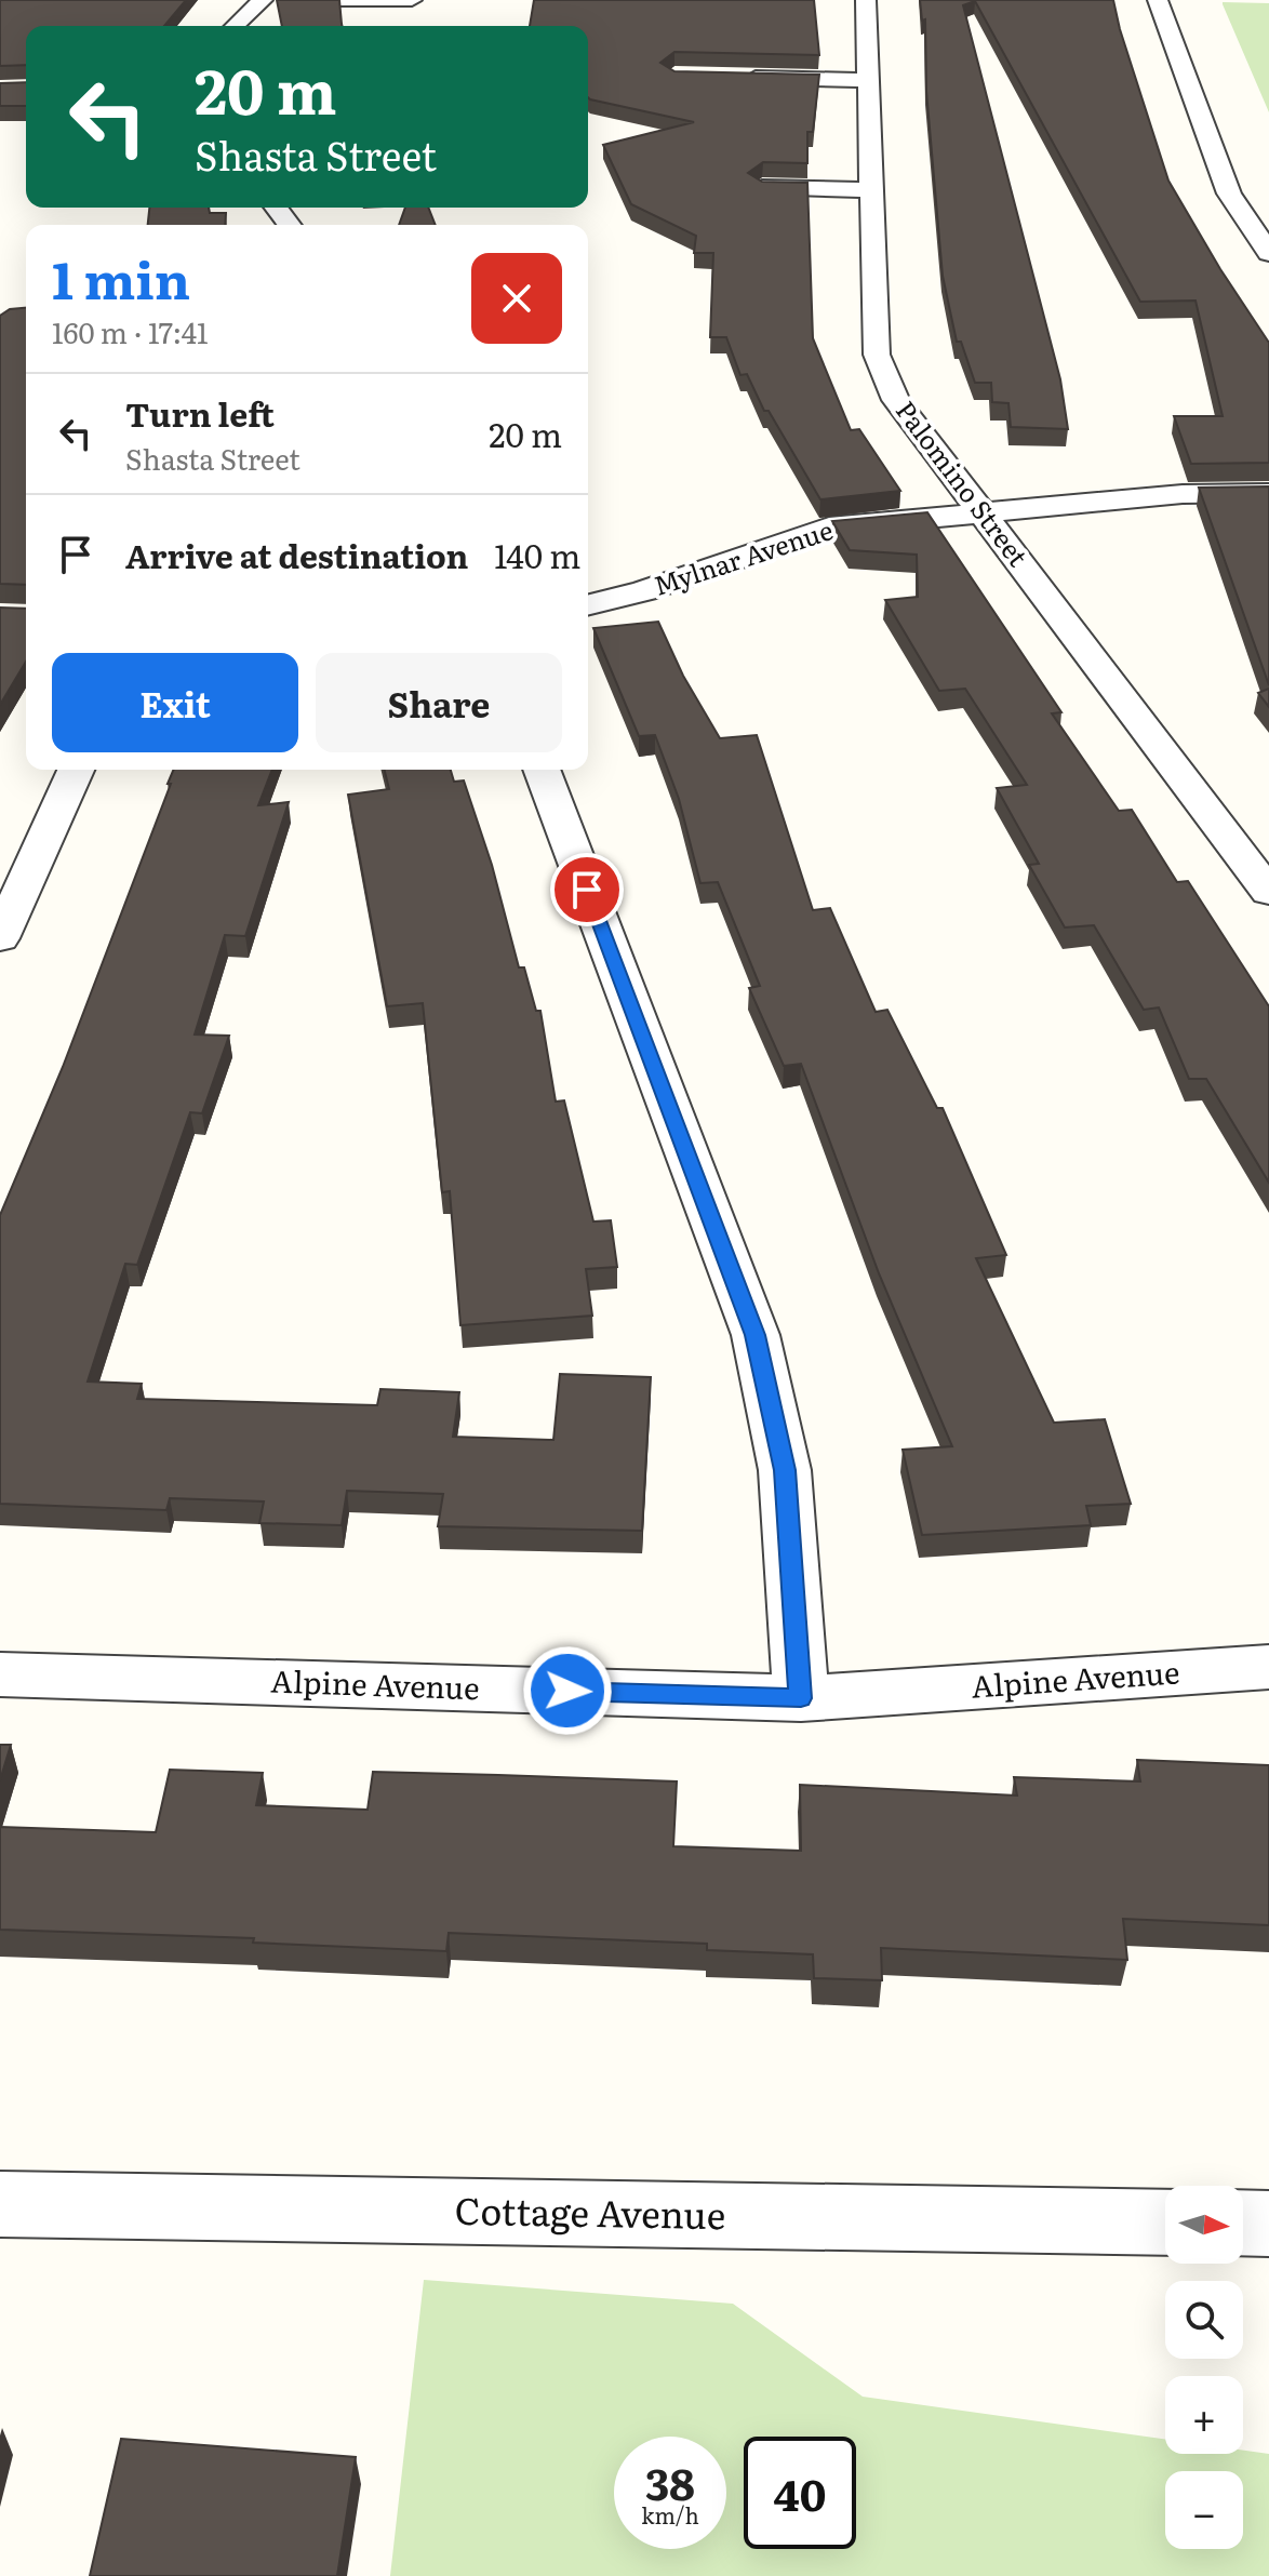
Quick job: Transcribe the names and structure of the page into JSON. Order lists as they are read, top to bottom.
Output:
{
  "streets": {
    "street": [
      "Palomino Street",
      "Mylnar Avenue",
      "Alpine Avenue",
      "Cottage Avenue"
    ]
  },
  "crossings": [
    ["Palomino Street", "Mylnar Avenue"]
  ],
  "north": "right",
  "page": {
    "turn": ["20 m", "Shasta Street"],
    "heading": ["1 min", "160 m · 17:41"],
    "list": [
      {
        "name": "Turn left",
        "note": "Shasta Street",
        "value": "20 m"
      },
      {
        "name": "Arrive at destination",
        "value": "140 m"
      }
    ],
    "buttons": ["Exit", "Share"],
    "map_buttons": ["+", "−"],
    "speed": "38 km/h",
    "limit": "40"
  }
}
